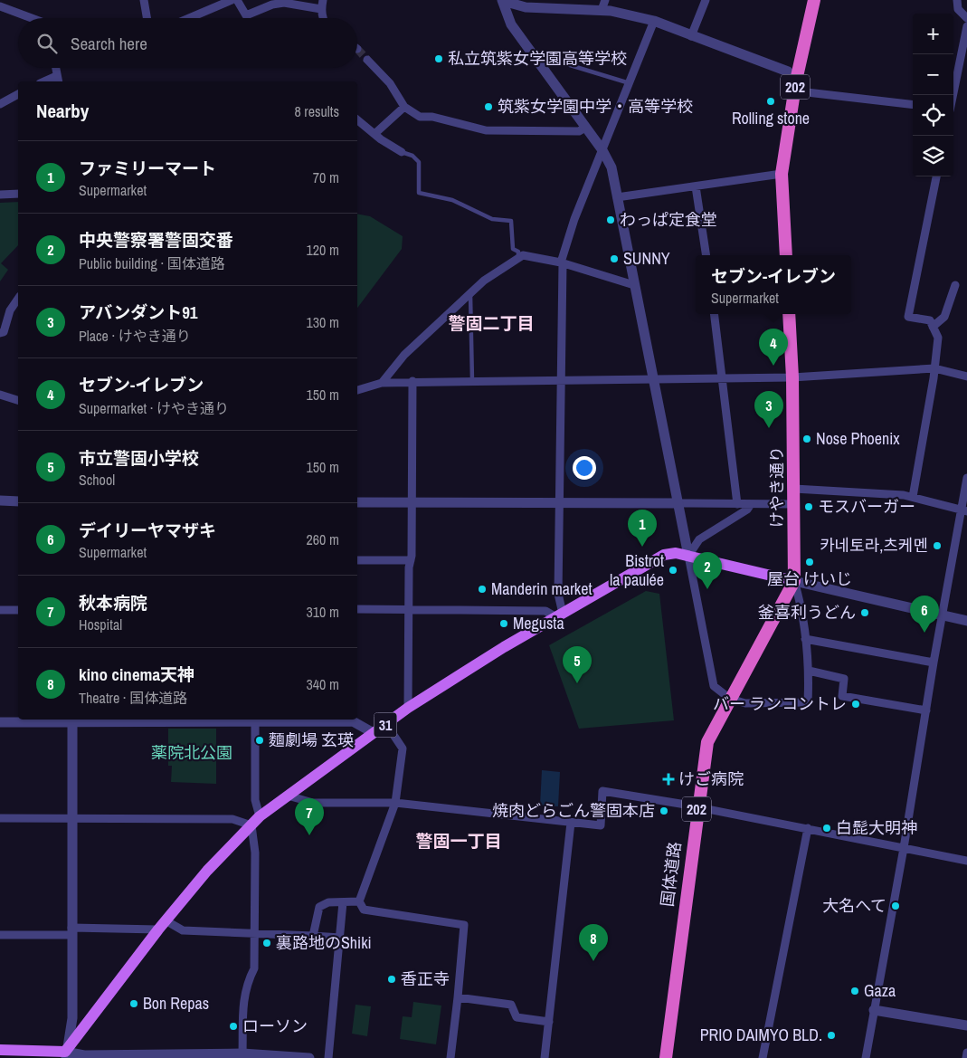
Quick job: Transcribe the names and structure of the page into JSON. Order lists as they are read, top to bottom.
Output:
{
  "streets": {
    "highway": ["202", "けやき通り", "国体道路"],
    "main road": ["31"]
  },
  "crossings": [
    ["けやき通り", "31"],
    ["けやき通り", "国体道路"],
    ["31", "国体道路"]
  ],
  "districts": ["警固二丁目", "警固一丁目"],
  "parks": ["薬院北公園"],
  "places": {
    "other": [
      "私立筑紫女学園高等学校",
      "Rolling stone",
      "筑紫女学園中学・高等学校",
      "わっぱ定食堂",
      "SUNNY",
      "Nose Phoenix",
      "モスバーガー",
      "카네토라,츠케멘",
      "屋台 けいじ",
      "Bistrot la paulée",
      "Manderin market",
      "釜喜利うどん",
      "Megusta",
      "バー ランコントレ",
      "麵劇場 玄瑛",
      "焼肉どらごん警固本店",
      "白髭大明神",
      "大名へて",
      "裏路地のShiki",
      "香正寺",
      "Gaza",
      "Bon Repas",
      "ローソン",
      "PRIO DAIMYO BLD."
    ],
    "health": ["けご病院"]
  },
  "page": {
    "map_buttons": ["+", "−"],
    "search": "Search here",
    "heading": ["Nearby", "8 results"],
    "list": [
      {
        "mark": "1",
        "name": "ファミリーマート",
        "note": "Supermarket",
        "value": "70 m"
      },
      {
        "mark": "2",
        "name": "中央警察署警固交番",
        "note": "Public building · 国体道路",
        "value": "120 m"
      },
      {
        "mark": "3",
        "name": "アバンダント91",
        "note": "Place · けやき通り",
        "value": "130 m"
      },
      {
        "mark": "4",
        "name": "セブン-イレブン",
        "note": "Supermarket · けやき通り",
        "value": "150 m"
      },
      {
        "mark": "5",
        "name": "市立警固小学校",
        "note": "School",
        "value": "150 m"
      },
      {
        "mark": "6",
        "name": "デイリーヤマザキ",
        "note": "Supermarket",
        "value": "260 m"
      },
      {
        "mark": "7",
        "name": "秋本病院",
        "note": "Hospital",
        "value": "310 m"
      },
      {
        "mark": "8",
        "name": "kino cinema天神",
        "note": "Theatre · 国体道路",
        "value": "340 m"
      }
    ],
    "popup": ["セブン-イレブン", "Supermarket"],
    "pins": [
      "4",
      "3",
      "1",
      "2",
      "6",
      "5",
      "7",
      "8"
    ]
  }
}
